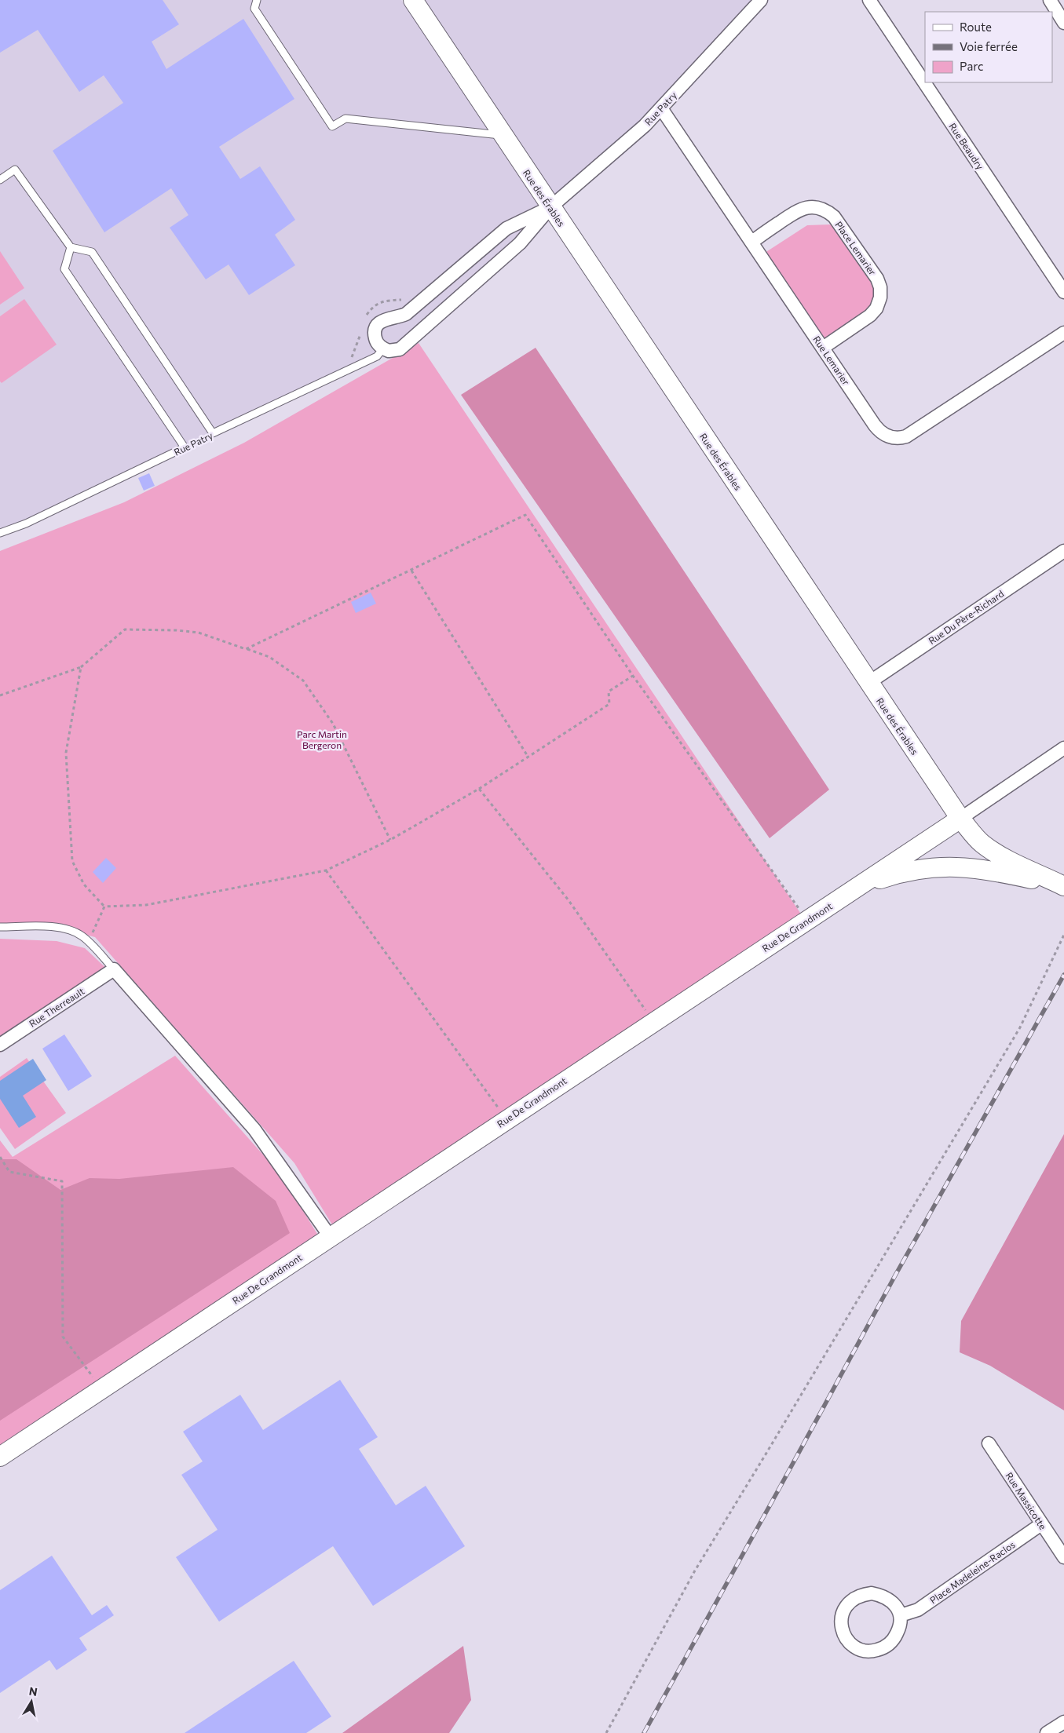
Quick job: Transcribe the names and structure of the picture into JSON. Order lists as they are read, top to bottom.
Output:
{
  "streets": {
    "street": [
      "Rue Patry",
      "Rue Beaudry",
      "Rue des Érables",
      "Place Lemarier",
      "Rue Lemarier",
      "Rue Du Père-Richard",
      "Rue De Grandmont",
      "Rue Therreault",
      "Rue Massicotte",
      "Place Madeleine-Raclos"
    ]
  },
  "crossings": [
    ["Rue Patry", "Rue des Érables"],
    ["Rue Patry", "Rue Lemarier"],
    ["Rue des Érables", "Rue Du Père-Richard"],
    ["Rue des Érables", "Rue De Grandmont"],
    ["Place Lemarier", "Rue Lemarier"],
    ["Rue Massicotte", "Place Madeleine-Raclos"]
  ],
  "parks": ["Parc Martin Bergeron"],
  "legend": ["Route", "Voie ferrée", "Parc"],
  "north": "top"
}
